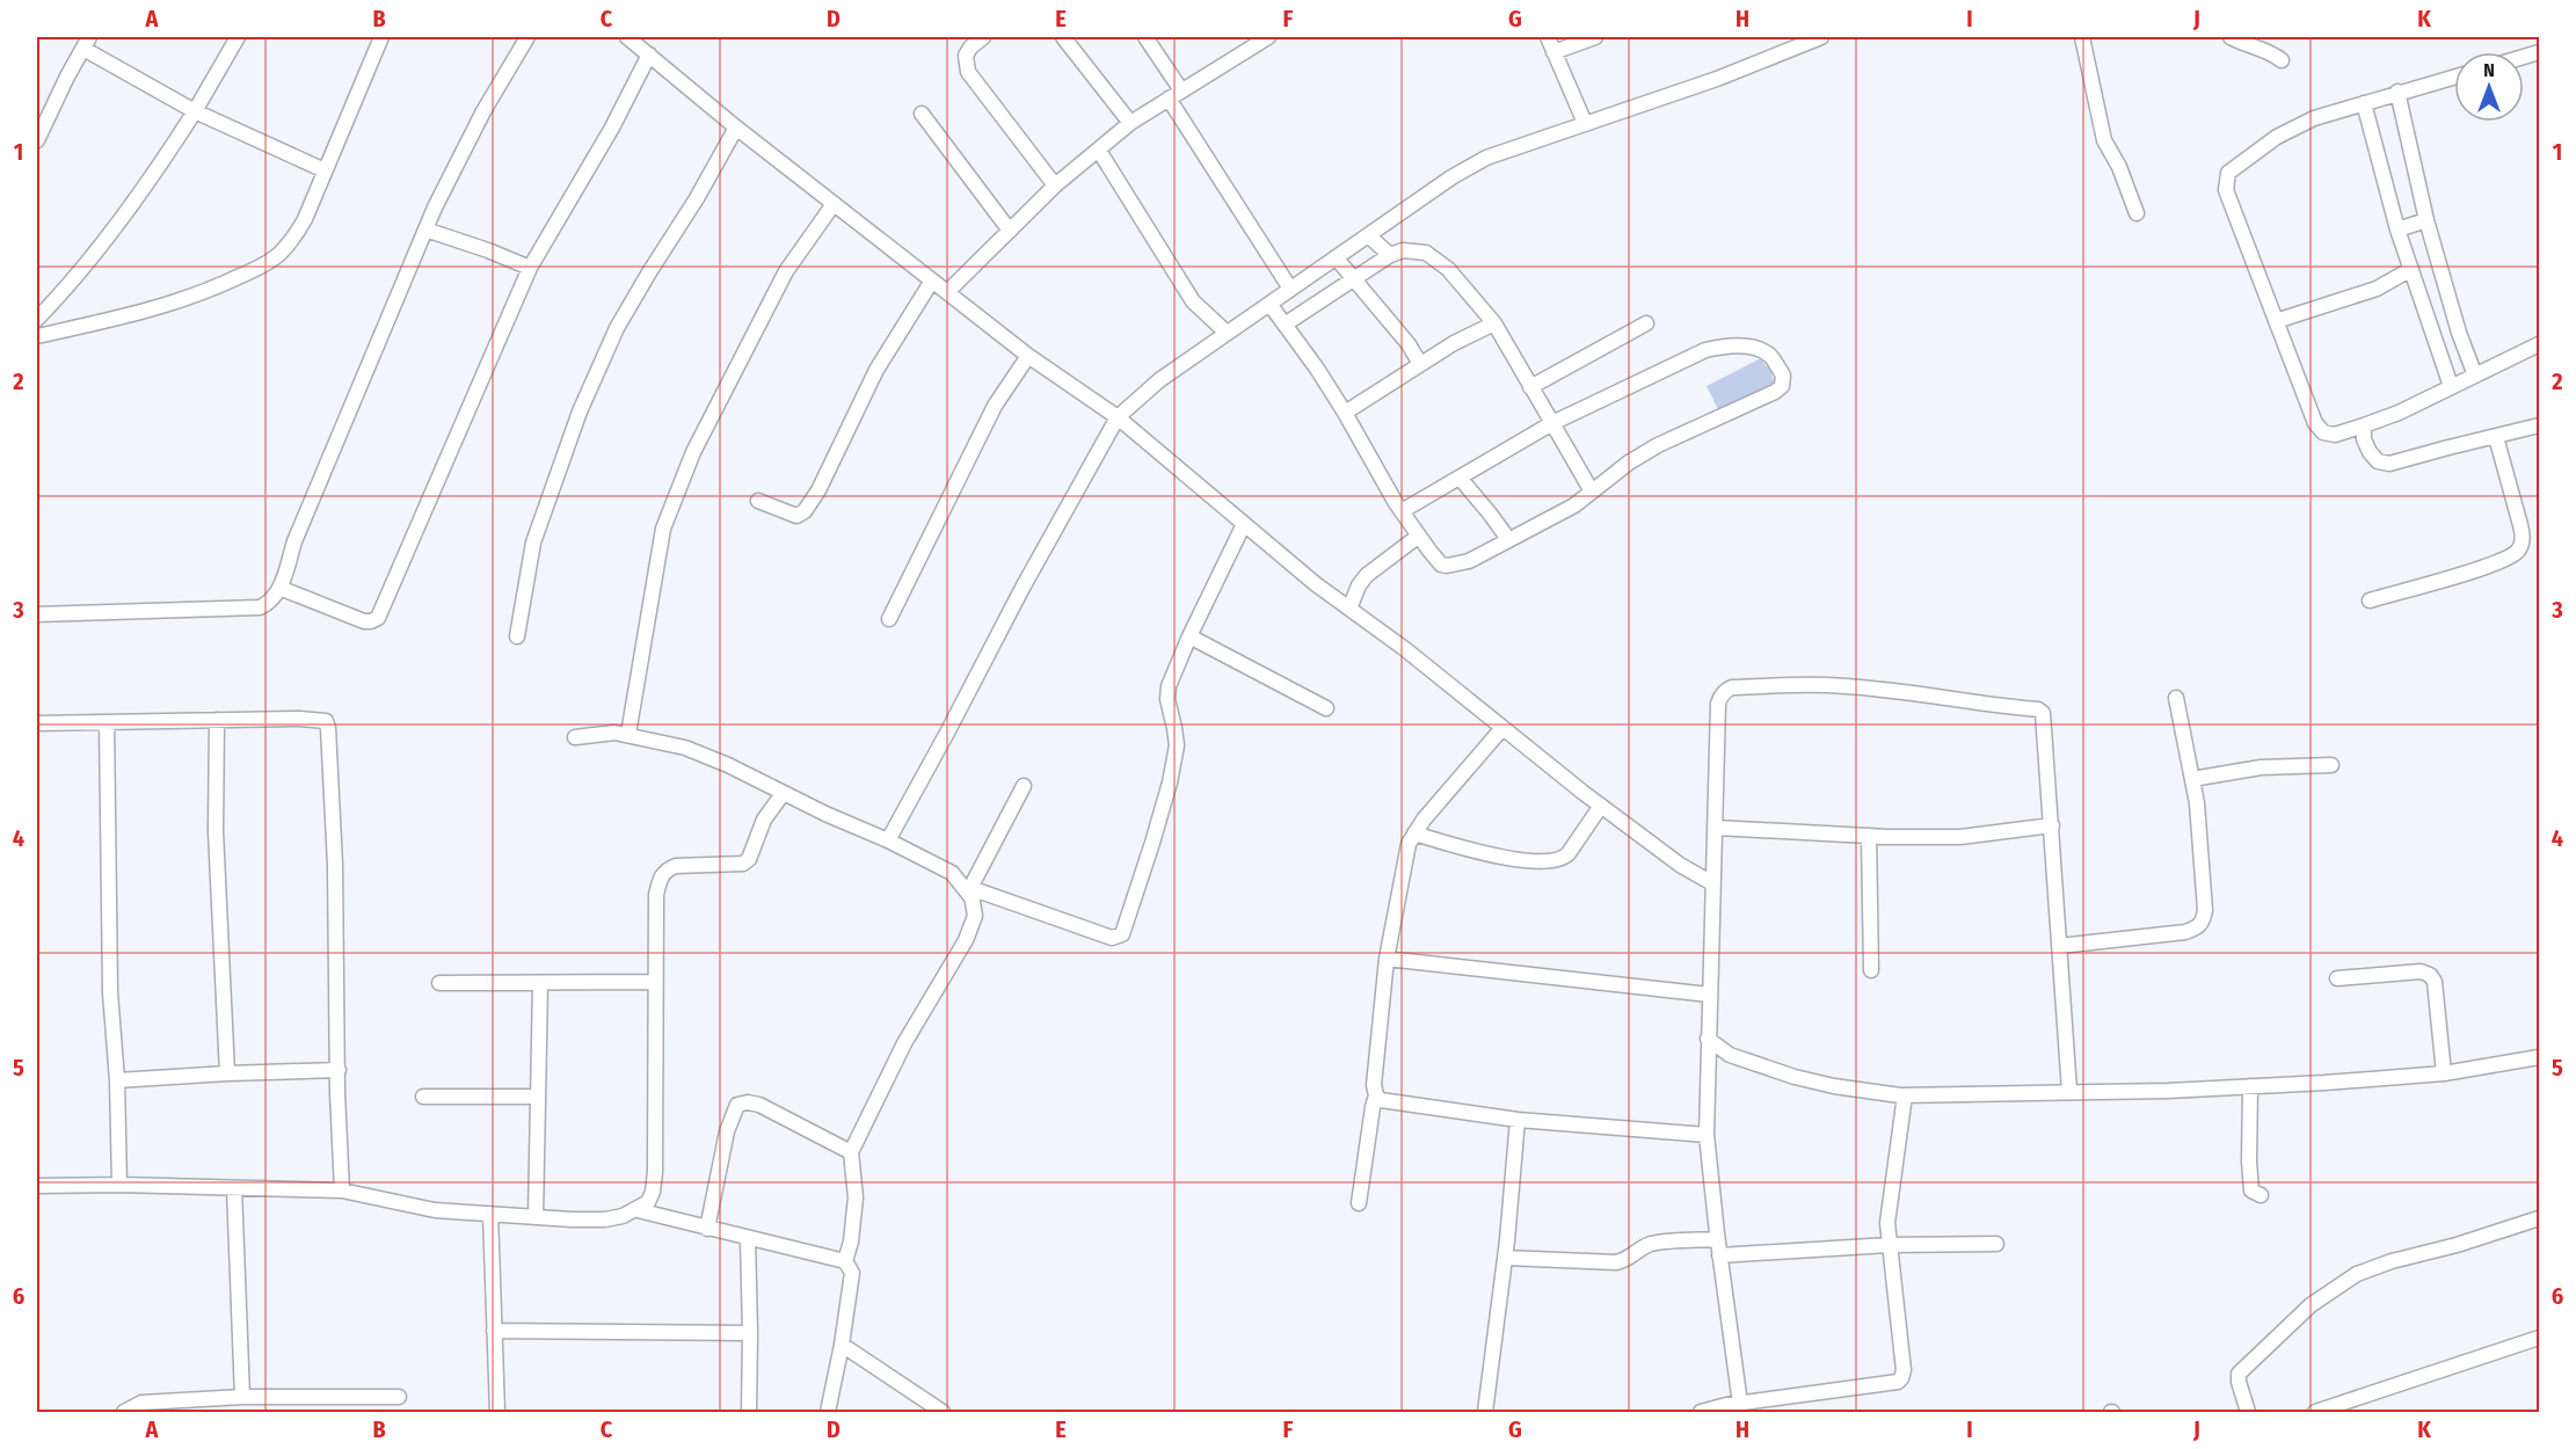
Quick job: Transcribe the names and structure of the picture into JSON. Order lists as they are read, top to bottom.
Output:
{
  "north": "top",
  "grid": {
    "columns": [
      "A",
      "B",
      "C",
      "D",
      "E",
      "F",
      "G",
      "H",
      "I",
      "J",
      "K"
    ],
    "rows": [
      "1",
      "2",
      "3",
      "4",
      "5",
      "6"
    ]
  }
}
